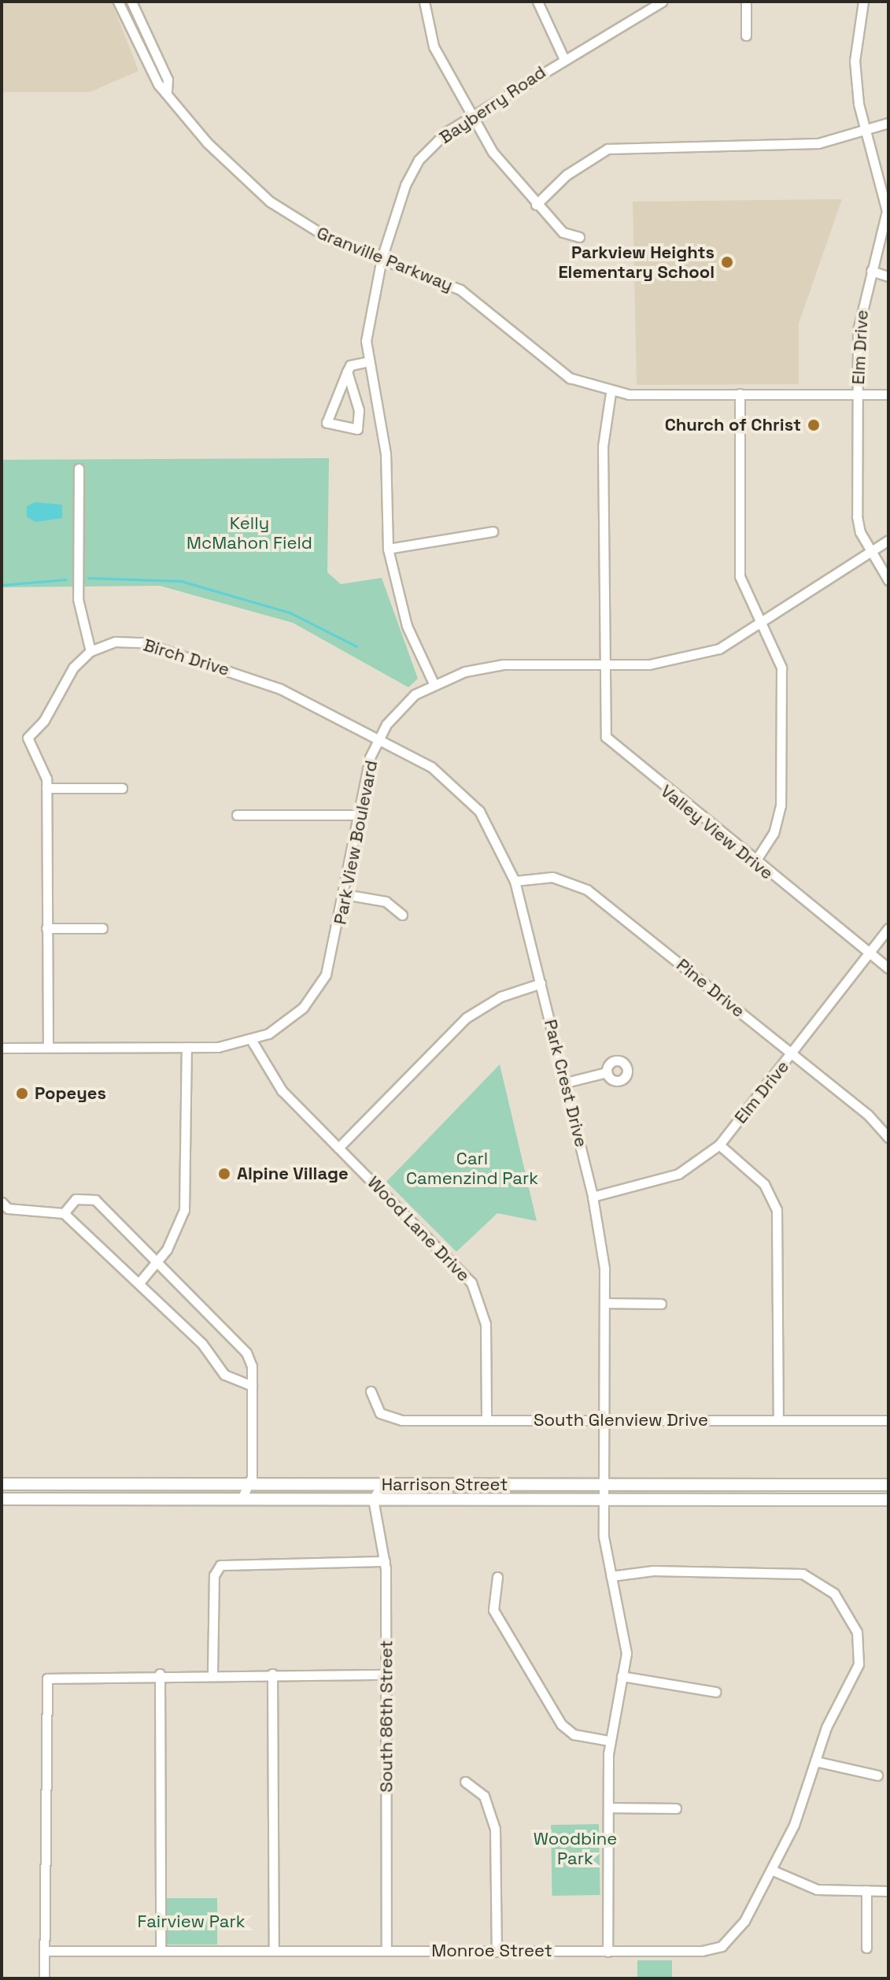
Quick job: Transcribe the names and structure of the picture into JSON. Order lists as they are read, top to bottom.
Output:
{
  "streets": {
    "main road": ["Harrison Street"],
    "street": [
      "Bayberry Road",
      "Granville Parkway",
      "Elm Drive",
      "Birch Drive",
      "Valley View Drive",
      "Park View Boulevard",
      "Pine Drive",
      "Park Crest Drive",
      "Wood Lane Drive",
      "South Glenview Drive",
      "South 86th Street",
      "Monroe Street"
    ]
  },
  "crossings": [
    ["Bayberry Road", "Granville Parkway"],
    ["Bayberry Road", "Park View Boulevard"],
    ["Granville Parkway", "Elm Drive"],
    ["Granville Parkway", "Valley View Drive"],
    ["Elm Drive", "Valley View Drive"],
    ["Elm Drive", "Park View Boulevard"],
    ["Elm Drive", "Pine Drive"],
    ["Elm Drive", "Park Crest Drive"],
    ["Birch Drive", "Park View Boulevard"],
    ["Birch Drive", "Park Crest Drive"],
    ["Valley View Drive", "Park View Boulevard"],
    ["Park View Boulevard", "Park Crest Drive"],
    ["Park View Boulevard", "Wood Lane Drive"],
    ["Pine Drive", "Park Crest Drive"],
    ["Park Crest Drive", "South Glenview Drive"],
    ["Park Crest Drive", "Harrison Street"],
    ["Park Crest Drive", "Monroe Street"],
    ["Wood Lane Drive", "South Glenview Drive"],
    ["Harrison Street", "South 86th Street"],
    ["South 86th Street", "Monroe Street"]
  ],
  "parks": [
    "Kelly McMahon Field",
    "Carl Camenzind Park",
    "Woodbine Park",
    "Fairview Park"
  ],
  "places": [
    "Parkview Heights Elementary School",
    "Church of Christ",
    "Popeyes",
    "Alpine Village"
  ]
}
